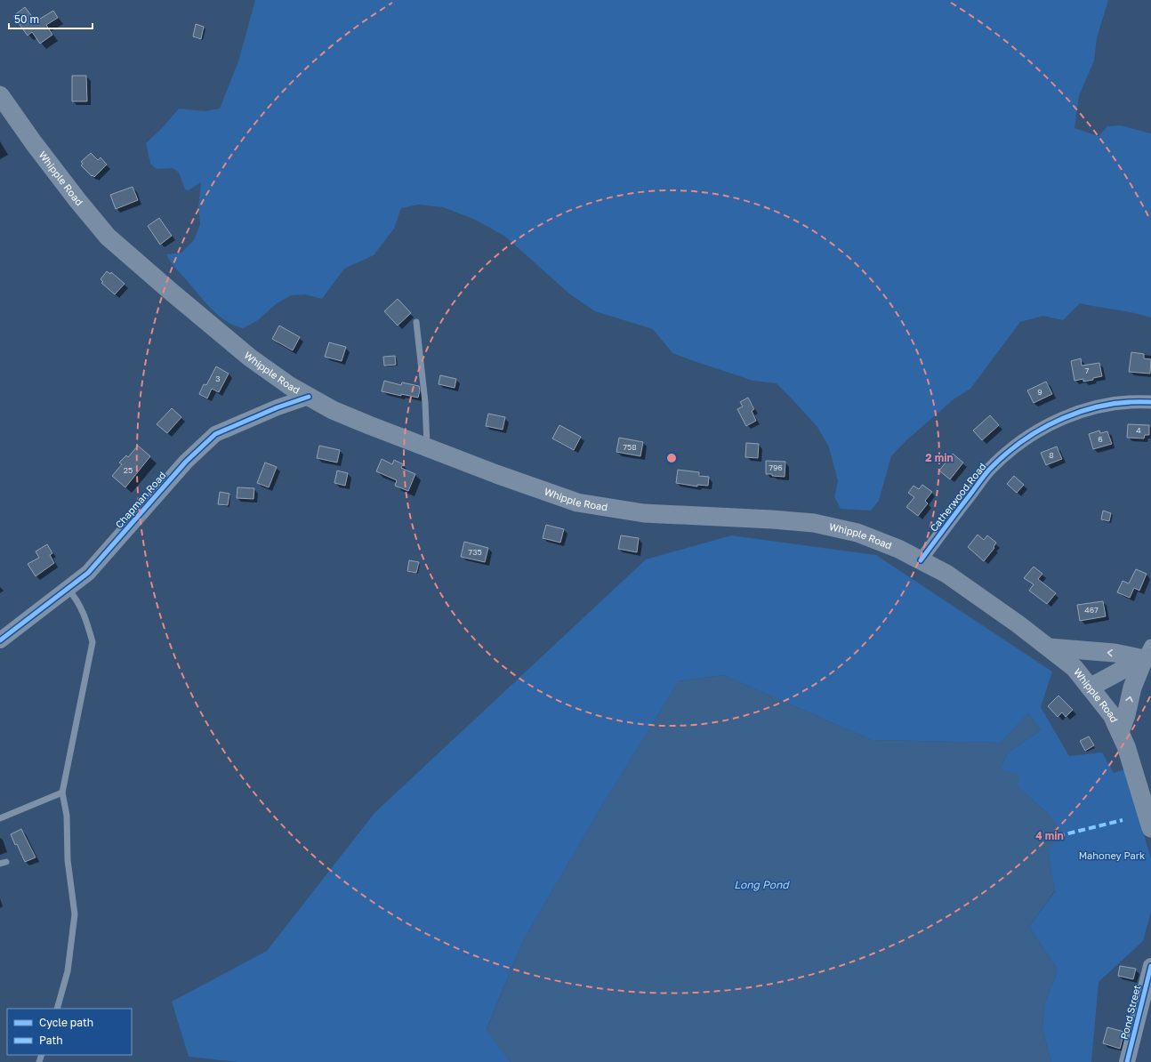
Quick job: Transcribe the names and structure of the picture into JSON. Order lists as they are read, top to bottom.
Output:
{
  "streets": {
    "main road": ["Whipple Road"],
    "street": ["Catherwood Road", "Chapman Road", "Pond Street"]
  },
  "crossings": [
    ["Whipple Road", "Catherwood Road"],
    ["Whipple Road", "Chapman Road"]
  ],
  "water": ["Long Pond"],
  "parks": ["Mahoney Park"],
  "house_numbers": [
    "7",
    "3",
    "9",
    "4",
    "6",
    "758",
    "8",
    "796",
    "25",
    "735",
    "467"
  ],
  "legend": ["Cycle path", "Path"],
  "scale_bar": "50 m",
  "rings": ["2 min", "4 min"]
}
